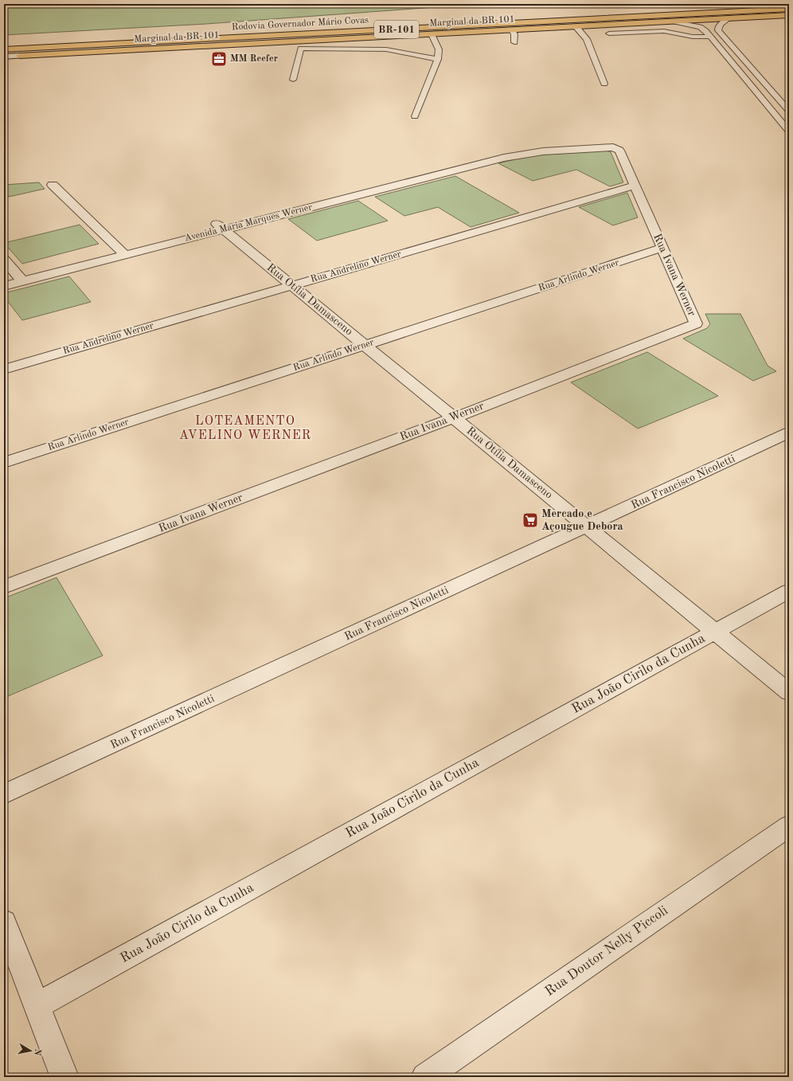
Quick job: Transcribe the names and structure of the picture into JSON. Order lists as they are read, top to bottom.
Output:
{
  "streets": {
    "main road": ["Marginal da BR-101", "Rodovia Governador Mário Covas", "BR-101"],
    "street": [
      "Avenida Maria Marques Werner",
      "Rua Andrelino Werner",
      "Rua Ivana Werner",
      "Rua Arlindo Werner",
      "Rua Otília Damasceno",
      "Rua Francisco Nicoletti",
      "Rua João Cirilo da Cunha",
      "Rua Doutor Nelly Piccoli"
    ]
  },
  "crossings": [
    ["Avenida Maria Marques Werner", "Rua Ivana Werner"],
    ["Avenida Maria Marques Werner", "Rua Otília Damasceno"],
    ["Rua Andrelino Werner", "Rua Ivana Werner"],
    ["Rua Andrelino Werner", "Rua Otília Damasceno"],
    ["Rua Ivana Werner", "Rua Arlindo Werner"],
    ["Rua Ivana Werner", "Rua Otília Damasceno"],
    ["Rua Arlindo Werner", "Rua Otília Damasceno"],
    ["Rua Otília Damasceno", "Rua Francisco Nicoletti"],
    ["Rua Otília Damasceno", "Rua João Cirilo da Cunha"]
  ],
  "districts": ["LOTEAMENTO AVELINO WERNER"],
  "places": {
    "office": ["MM Reefer"],
    "supermarket": ["Mercado e Açougue Debora"]
  },
  "north": "right"
}
